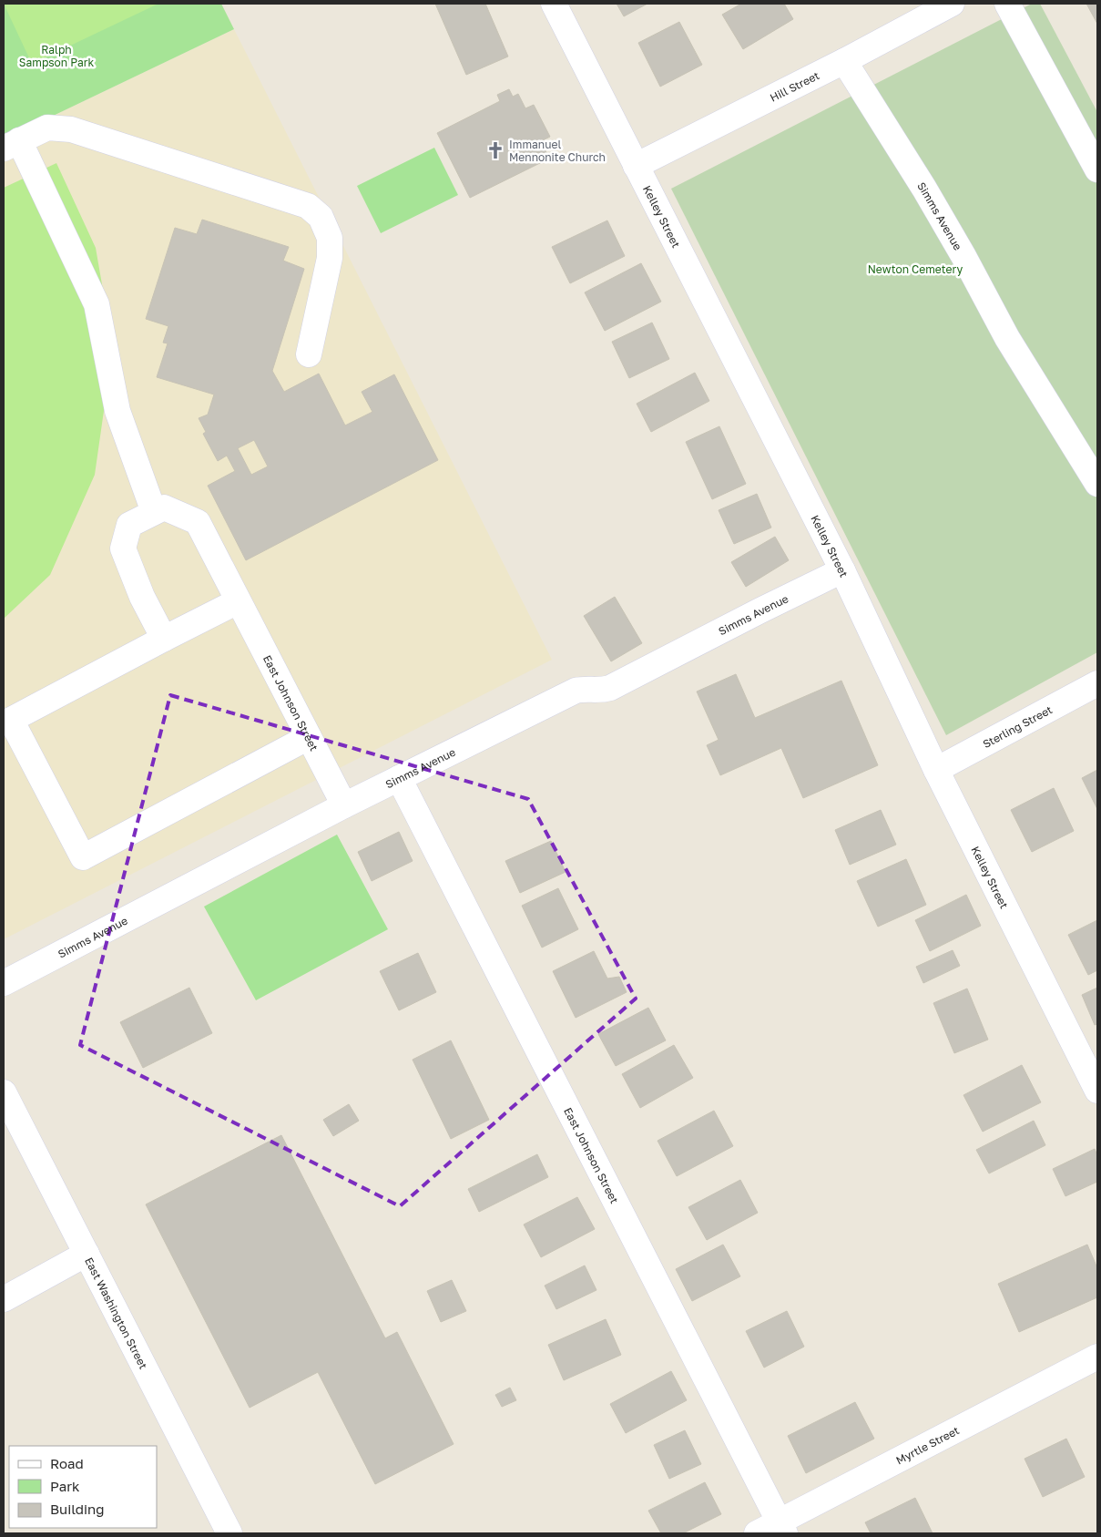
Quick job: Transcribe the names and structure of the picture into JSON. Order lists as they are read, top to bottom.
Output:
{
  "streets": {
    "street": [
      "Hill Street",
      "Simms Avenue",
      "Kelley Street",
      "East Johnson Street",
      "Sterling Street",
      "East Washington Street",
      "Myrtle Street"
    ]
  },
  "crossings": [
    ["Hill Street", "Simms Avenue"],
    ["Hill Street", "Kelley Street"],
    ["Simms Avenue", "Kelley Street"],
    ["Simms Avenue", "East Johnson Street"],
    ["Kelley Street", "Sterling Street"],
    ["East Johnson Street", "Myrtle Street"]
  ],
  "parks": ["Ralph Sampson Park", "Newton Cemetery"],
  "places": {
    "church": ["Immanuel Mennonite Church"]
  },
  "legend": ["Road", "Park", "Building"]
}
